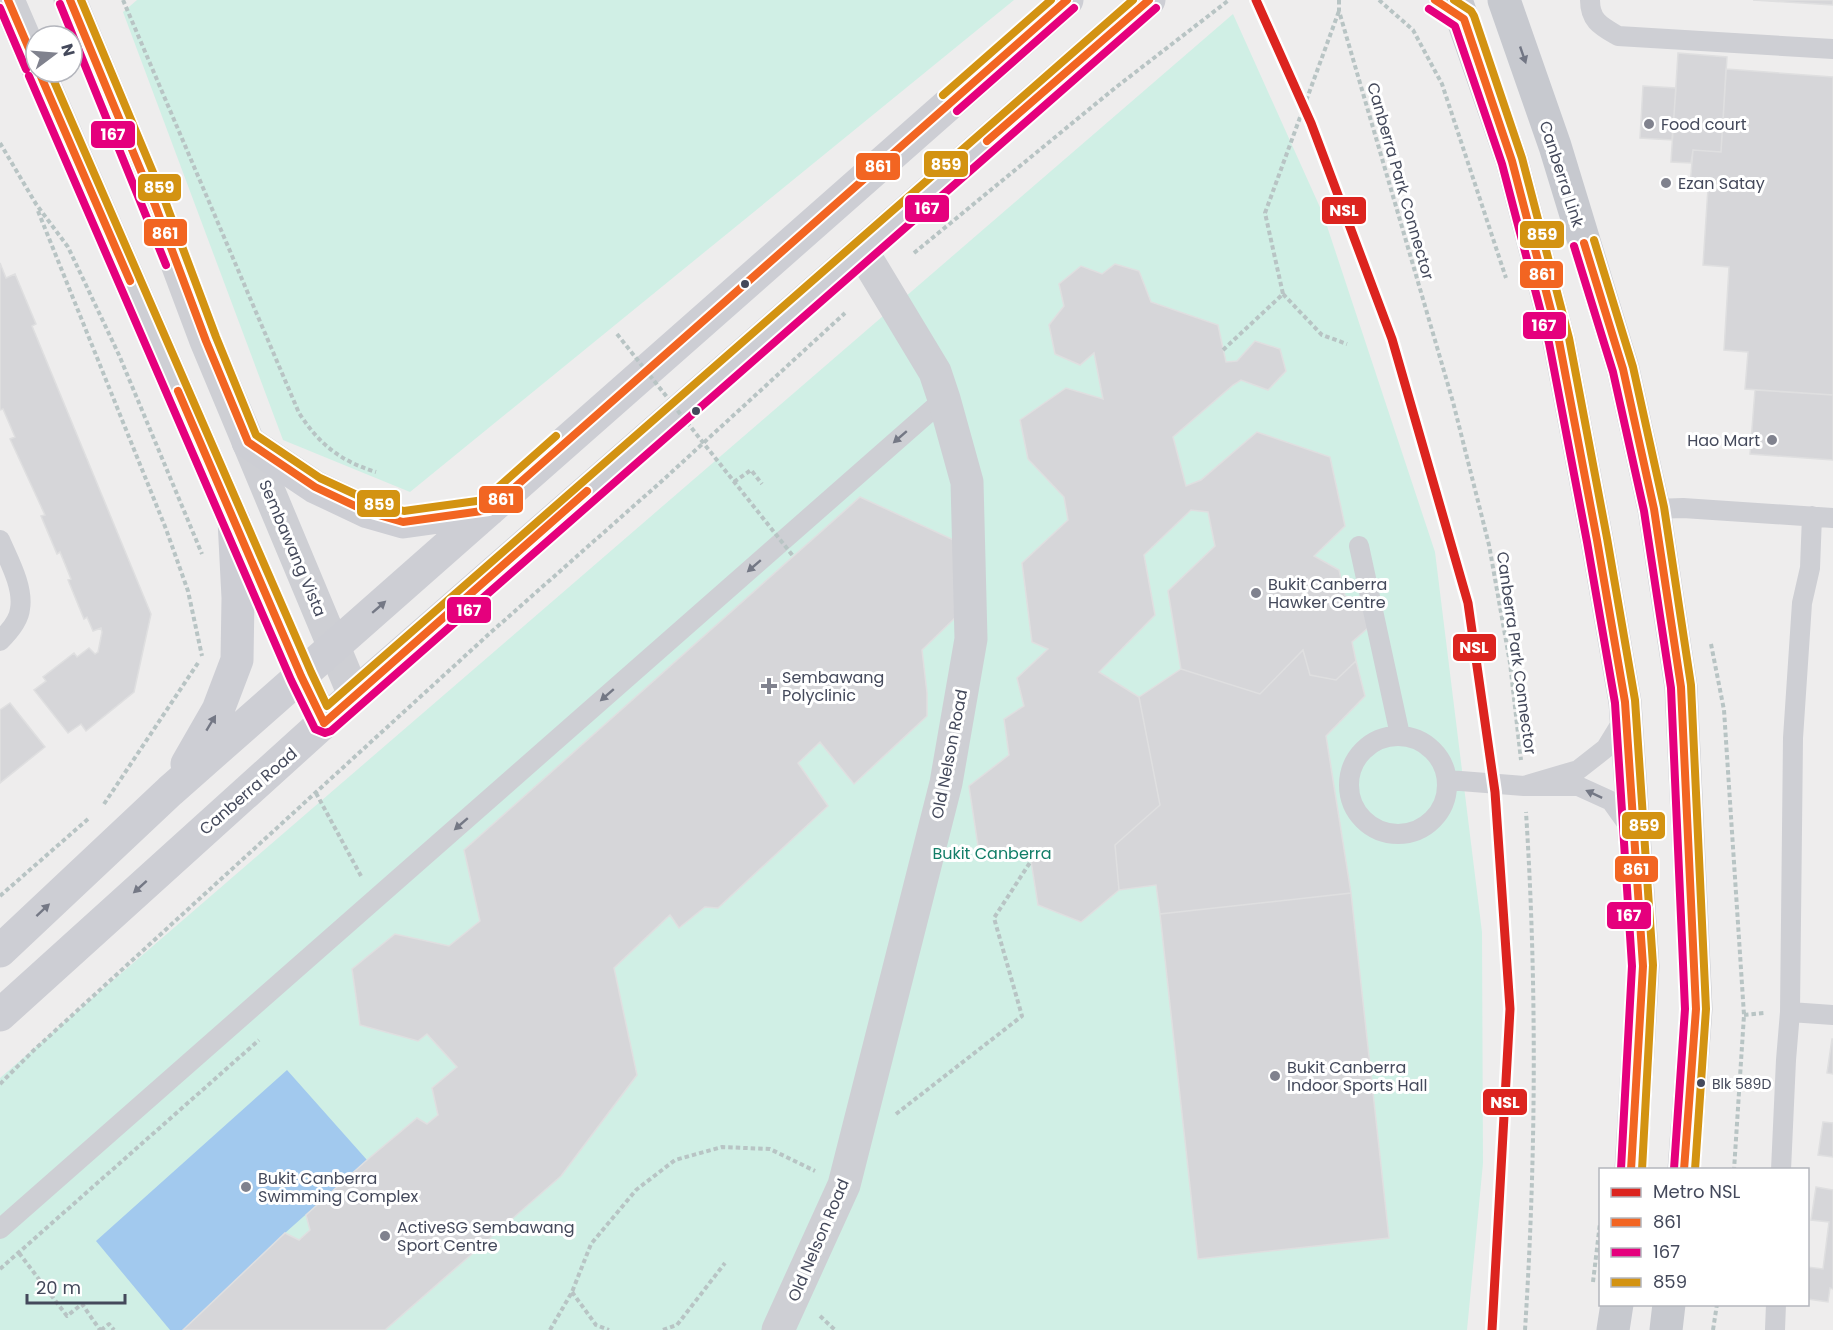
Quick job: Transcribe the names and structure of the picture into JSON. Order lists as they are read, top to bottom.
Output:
{
  "streets": {
    "main road": ["Canberra Link", "Canberra Road"],
    "street": ["Sembawang Vista", "Old Nelson Road"],
    "path": ["Canberra Park Connector"]
  },
  "crossings": [
    ["Sembawang Vista", "Canberra Road"],
    ["Old Nelson Road", "Canberra Road"]
  ],
  "parks": ["Bukit Canberra"],
  "places": {
    "other": [
      "Food court",
      "Ezan Satay",
      "Hao Mart",
      "Bukit Canberra Hawker Centre",
      "Bukit Canberra Indoor Sports Hall",
      "Blk 589D",
      "Bukit Canberra Swimming Complex",
      "ActiveSG Sembawang Sport Centre"
    ],
    "health": ["Sembawang Polyclinic"]
  },
  "lines": [
    "metro line NSL",
    "transit line 861",
    "transit line 859",
    "transit line 167"
  ],
  "legend": [
    "Metro NSL",
    "861",
    "167",
    "859"
  ],
  "scale_bar": "20 m",
  "north": "right"
}
